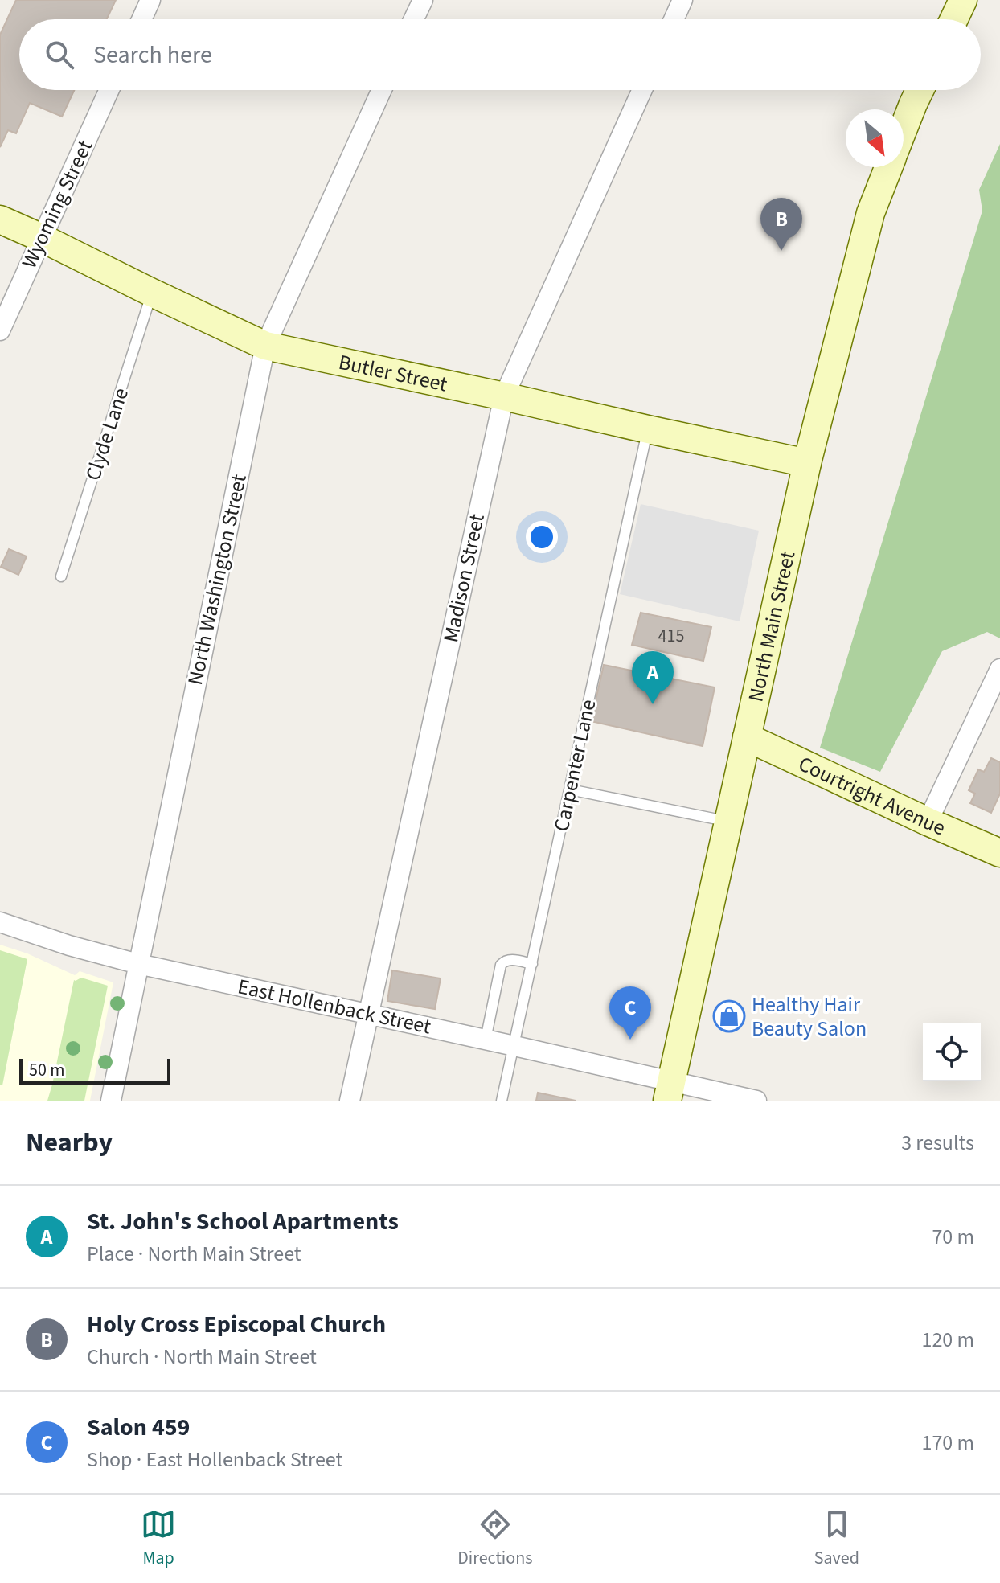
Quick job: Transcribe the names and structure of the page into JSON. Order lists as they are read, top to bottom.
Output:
{
  "streets": {
    "main road": ["Butler Street", "North Main Street", "Courtright Avenue"],
    "street": [
      "Wyoming Street",
      "Madison Street",
      "North Washington Street",
      "East Hollenback Street"
    ],
    "lane": ["Clyde Lane", "Carpenter Lane"]
  },
  "crossings": [
    ["Wyoming Street", "Butler Street"],
    ["Butler Street", "Clyde Lane"],
    ["Butler Street", "Madison Street"],
    ["Butler Street", "North Washington Street"],
    ["Butler Street", "North Main Street"],
    ["Butler Street", "Carpenter Lane"],
    ["Madison Street", "East Hollenback Street"],
    ["North Washington Street", "East Hollenback Street"],
    ["North Main Street", "Courtright Avenue"],
    ["North Main Street", "East Hollenback Street"],
    ["Carpenter Lane", "East Hollenback Street"]
  ],
  "places": {
    "shop": ["Healthy Hair Beauty Salon"]
  },
  "house_numbers": ["415"],
  "scale_bar": "50 m",
  "north": "bottom right",
  "page": {
    "search": "Search here",
    "pins": ["B", "A", "C"],
    "scale": "50 m",
    "heading": ["Nearby", "3 results"],
    "list": [
      {
        "mark": "A",
        "name": "St. John's School Apartments",
        "note": "Place · North Main Street",
        "value": "70 m"
      },
      {
        "mark": "B",
        "name": "Holy Cross Episcopal Church",
        "note": "Church · North Main Street",
        "value": "120 m"
      },
      {
        "mark": "C",
        "name": "Salon 459",
        "note": "Shop · East Hollenback Street",
        "value": "170 m"
      }
    ],
    "nav": ["Map", "Directions", "Saved"]
  }
}
